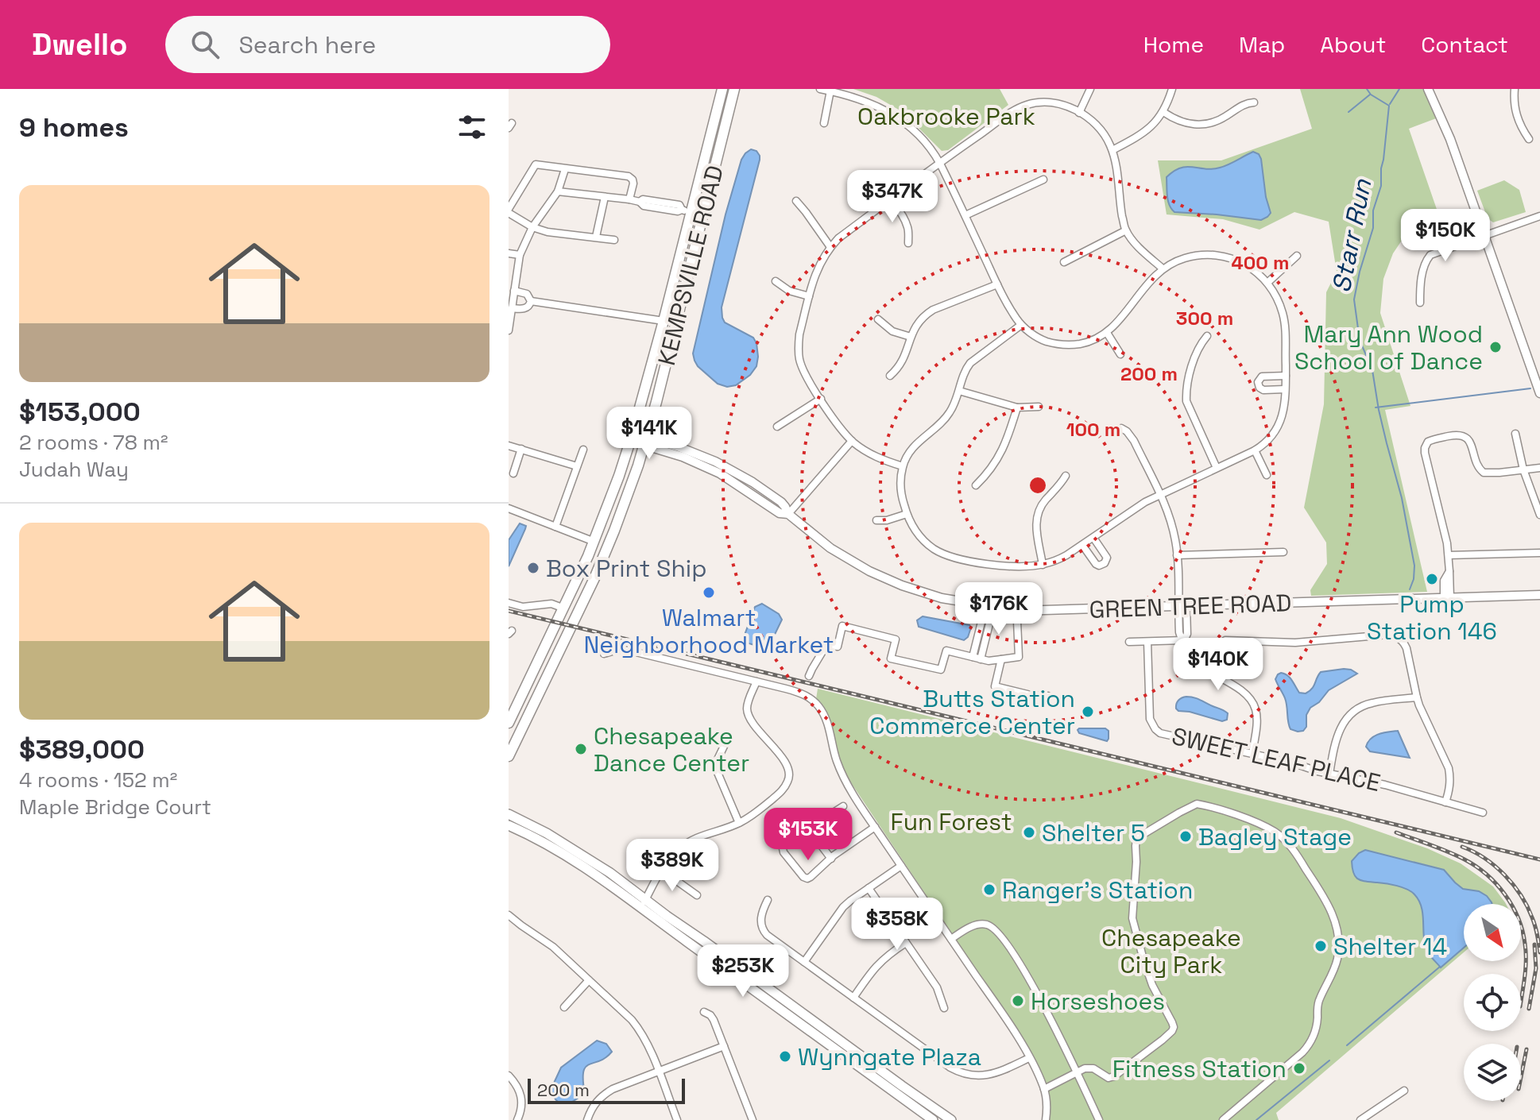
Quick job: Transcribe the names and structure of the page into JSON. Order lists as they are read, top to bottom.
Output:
{
  "streets": {
    "main road": ["KEMPSVILLE ROAD"],
    "street": ["GREEN TREE ROAD", "SWEET LEAF PLACE"]
  },
  "crossings": [
    ["KEMPSVILLE ROAD", "GREEN TREE ROAD"]
  ],
  "water": ["Starr Run"],
  "parks": ["Oakbrooke Park", "Fun Forest", "Chesapeake City Park"],
  "places": [
    "Mary Ann Wood School of Dance",
    "Box Print Ship",
    "Pump Station 146",
    "Walmart Neighborhood Market",
    "Butts Station Commerce Center",
    "Chesapeake Dance Center",
    "Shelter 5",
    "Bagley Stage",
    "Ranger's Station",
    "Shelter 14",
    "Horseshoes",
    "Wynngate Plaza",
    "Fitness Station"
  ],
  "scale_bar": "200 m",
  "north": "bottom right",
  "page": {
    "header": "Dwello",
    "search": "Search here",
    "nav": [
      "Home",
      "Map",
      "About",
      "Contact"
    ],
    "heading": "9 homes",
    "list": [
      {
        "name": "$153,000",
        "note": "2 rooms · 78 m² · Judah Way"
      },
      {
        "name": "$389,000",
        "note": "4 rooms · 152 m² · Maple Bridge Court"
      }
    ],
    "price": [
      "$347K",
      "$150K",
      "$141K",
      "$176K",
      "$140K",
      "$153K",
      "$389K",
      "$358K",
      "$253K"
    ],
    "scale": "200 m"
  },
  "rings": [
    "400 m",
    "300 m",
    "200 m",
    "100 m"
  ]
}
